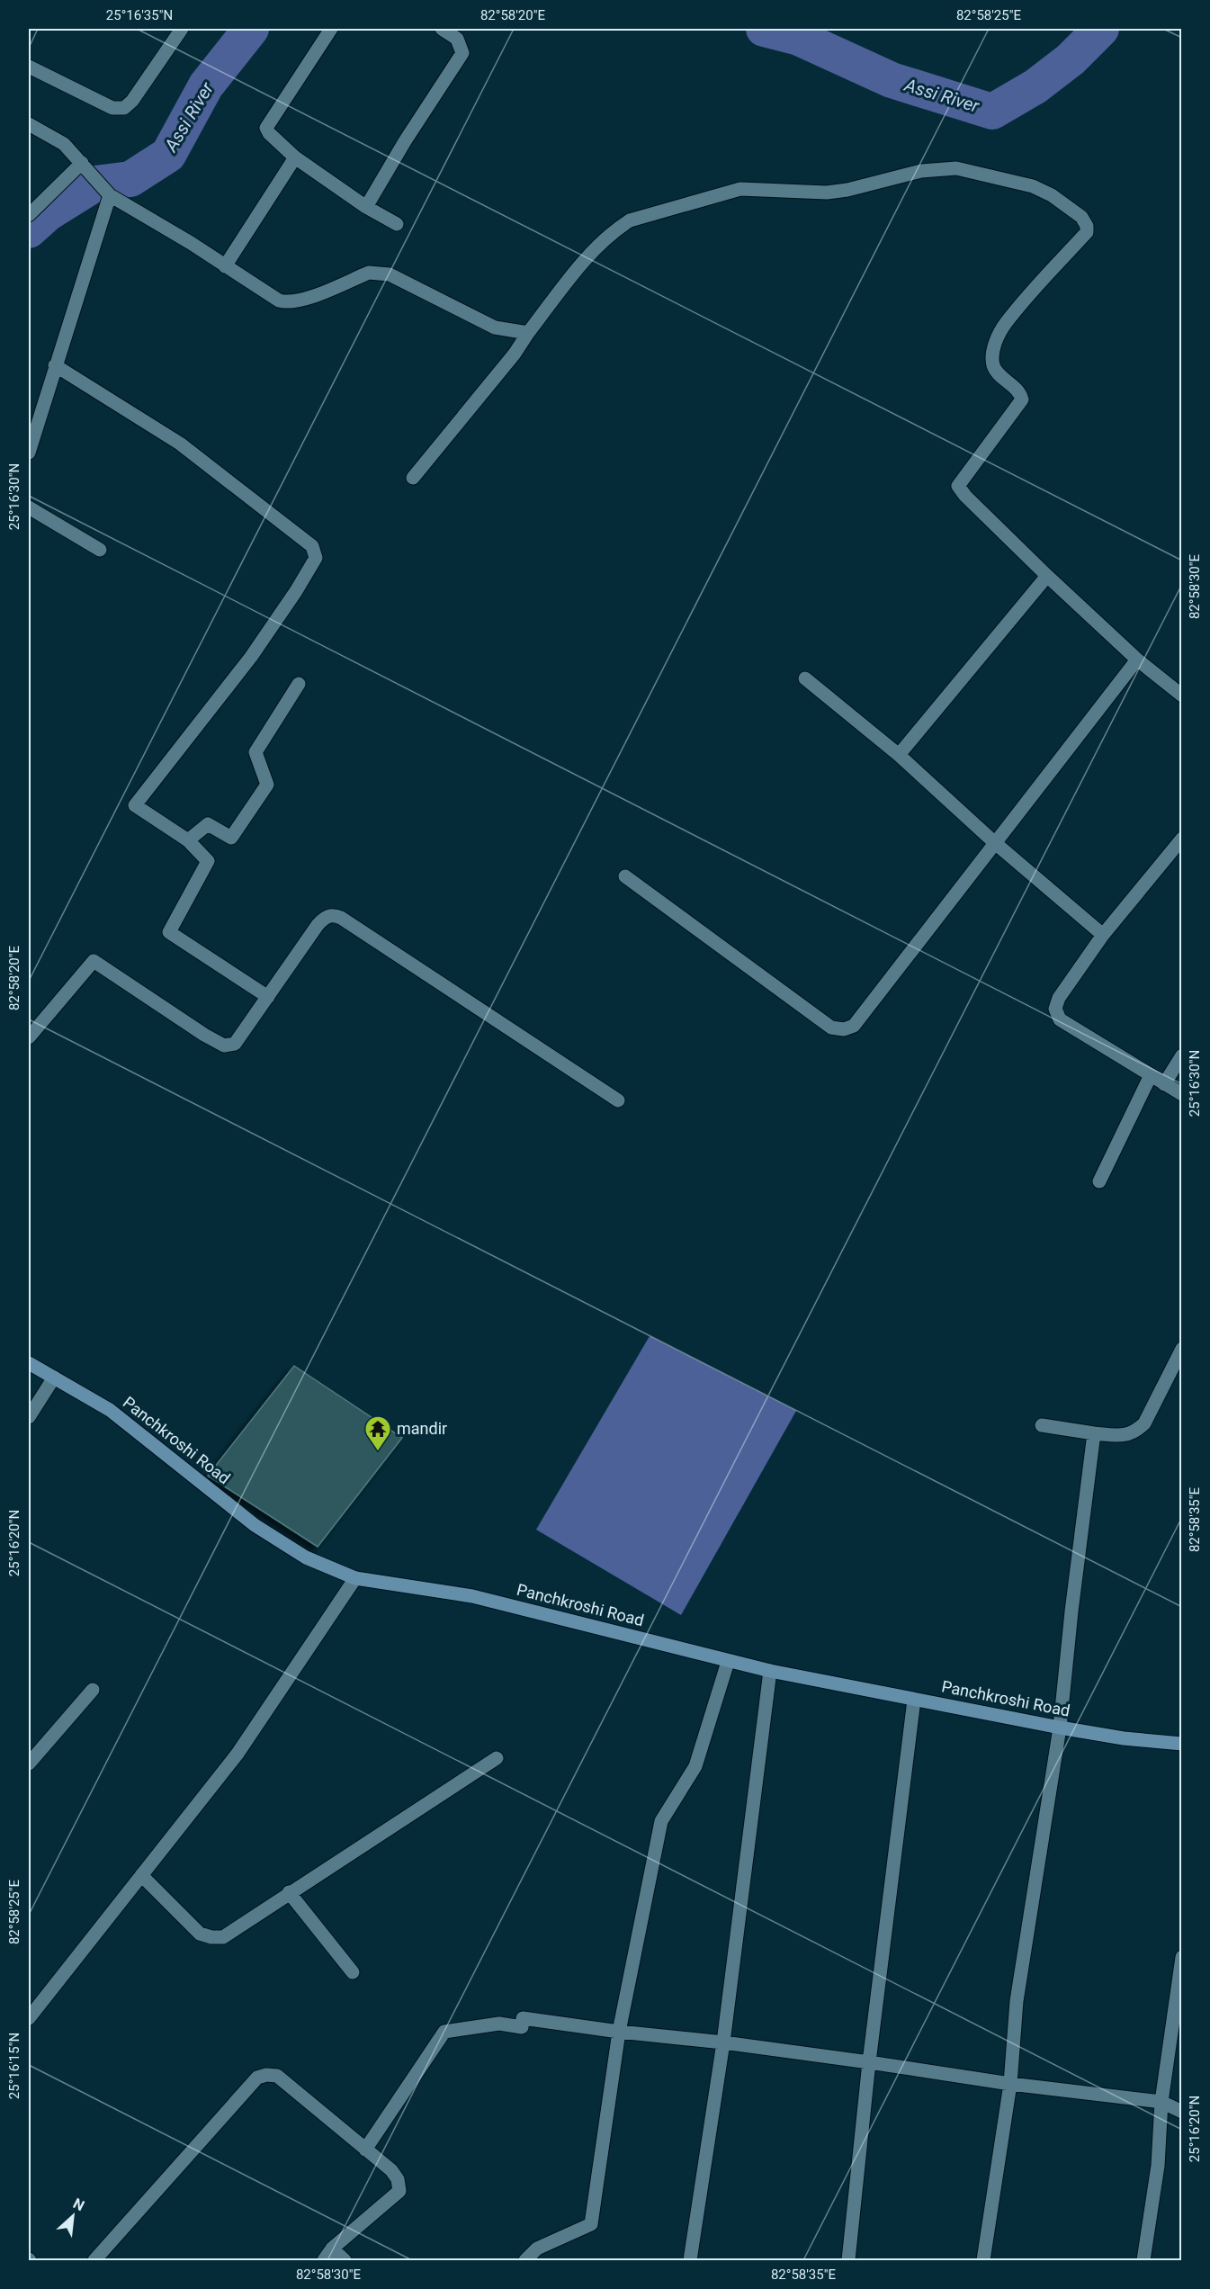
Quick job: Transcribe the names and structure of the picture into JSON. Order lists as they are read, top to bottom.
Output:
{
  "streets": {
    "street": ["Panchkroshi Road"]
  },
  "water": ["Assi River"],
  "places": {
    "temple": ["mandir"]
  },
  "north": "top right",
  "coordinates": [
    "25°16'35\"N",
    "82°58'20\"E",
    "82°58'25\"E",
    "25°16'30\"N",
    "82°58'30\"E",
    "82°58'35\"E",
    "25°16'20\"N",
    "25°16'15\"N"
  ]
}
